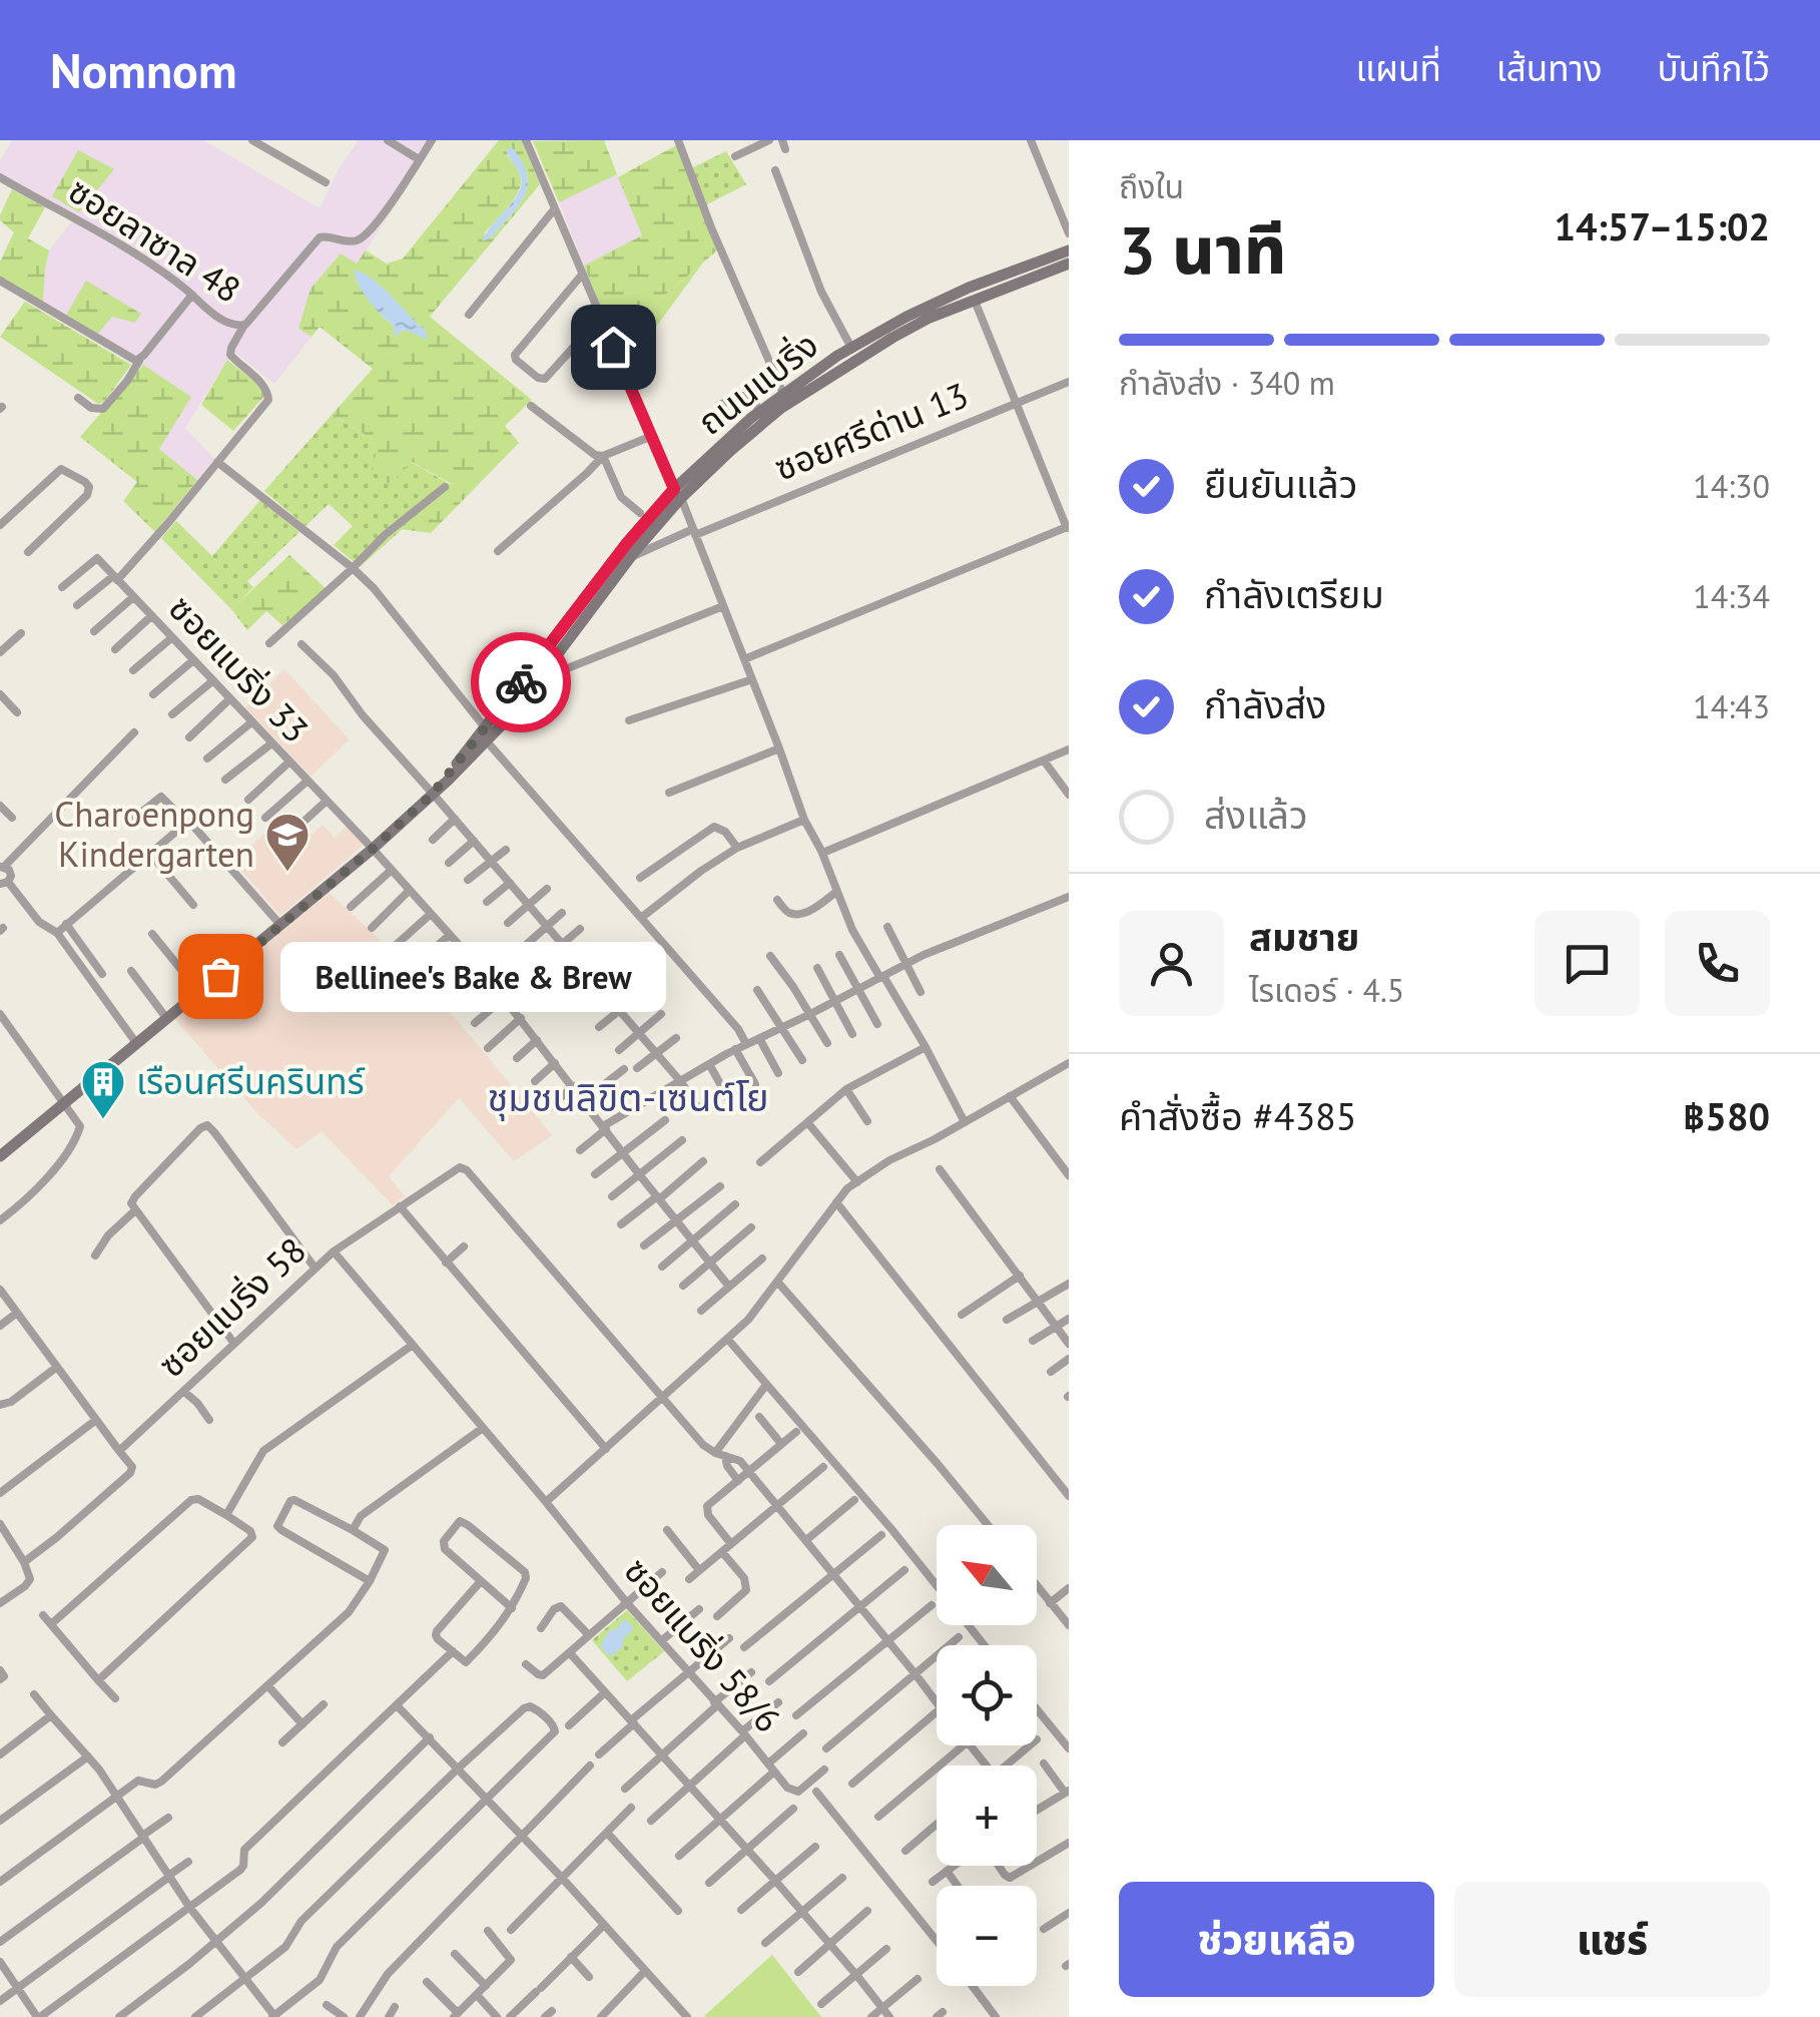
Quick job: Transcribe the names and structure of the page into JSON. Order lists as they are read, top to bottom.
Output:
{
  "streets": {
    "main road": ["ถนนแบริ่ง"],
    "street": [
      "ซอยลาซาล 48",
      "ซอยศรีด่าน 13",
      "ซอยแบริ่ง 33",
      "ซอยแบริ่ง 58",
      "ซอยแบริ่ง 58/6"
    ]
  },
  "crossings": [
    ["ถนนแบริ่ง", "ซอยศรีด่าน 13"],
    ["ถนนแบริ่ง", "ซอยแบริ่ง 33"],
    ["ซอยแบริ่ง 58", "ซอยแบริ่ง 58/6"]
  ],
  "districts": ["ชุมชนลิขิต-เซนต์โย"],
  "places": {
    "school or university": ["Charoenpong Kindergarten"],
    "other": ["Bellinee's Bake & Brew"],
    "building": ["เรือนศรีนครินทร์"]
  },
  "north": "top left",
  "page": {
    "header": "Nomnom",
    "nav": ["แผนที่", "เส้นทาง", "บันทึกไว้"],
    "heading": ["3 นาที", "ถึงใน", "14:57–15:02"],
    "panel": [
      "สมชาย",
      "ไรเดอร์ · 4.5",
      "คำสั่งซื้อ #4385",
      "฿580"
    ],
    "bar": "กำลังส่ง · 340 m",
    "list": [
      ["ยืนยันแล้ว", "14:30"],
      ["กำลังเตรียม", "14:34"],
      ["กำลังส่ง", "14:43"],
      "ส่งแล้ว"
    ],
    "bubble": "Bellinee's Bake & Brew",
    "map_buttons": ["+", "−"],
    "buttons": ["ช่วยเหลือ", "แชร์"]
  }
}
